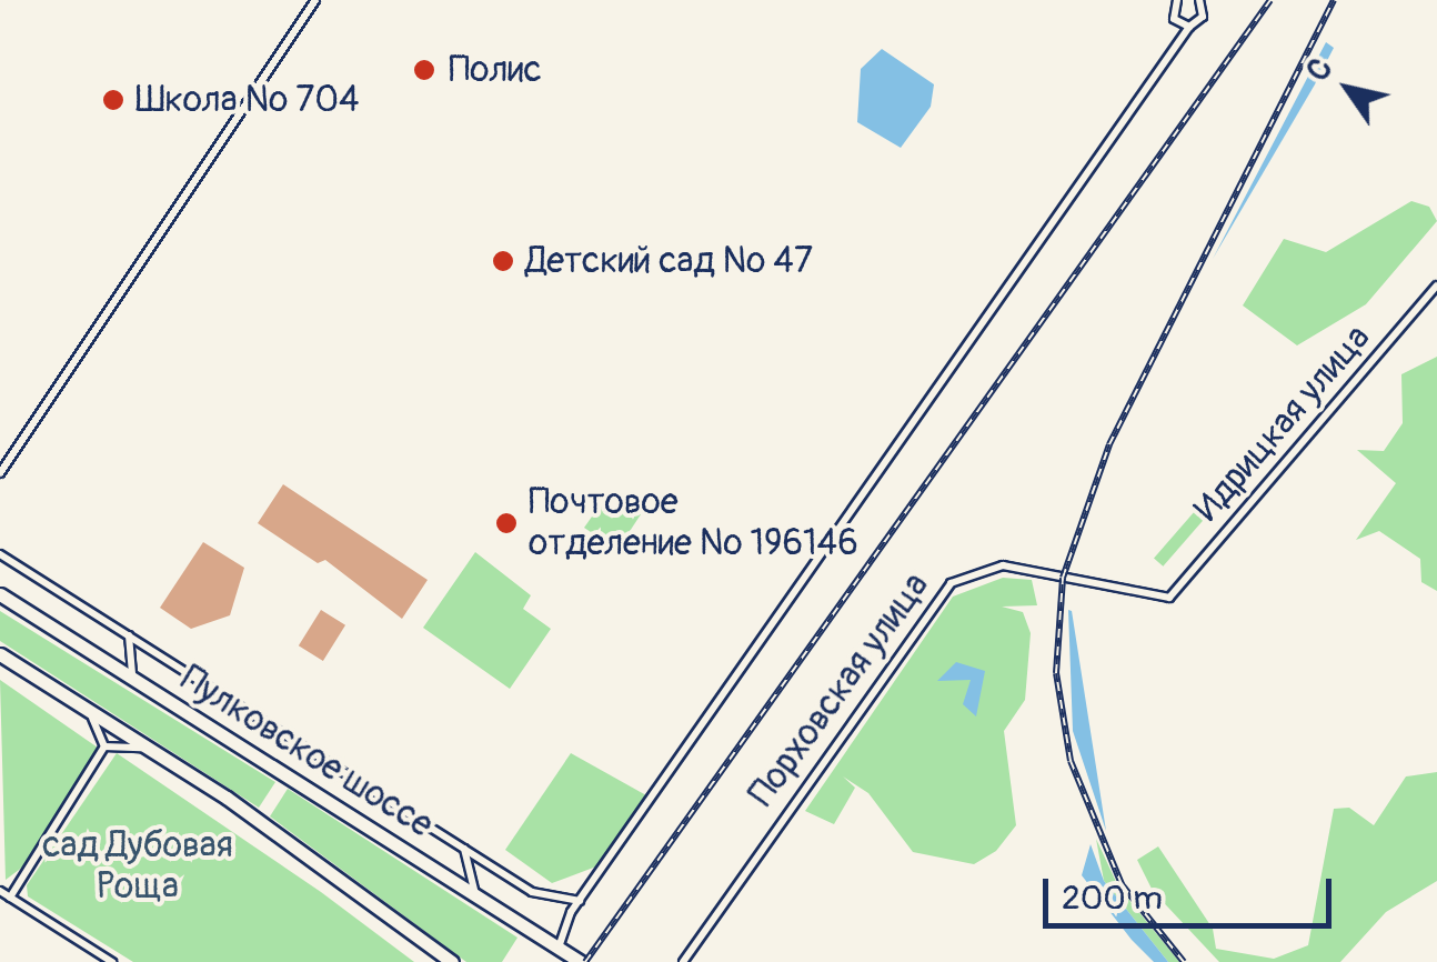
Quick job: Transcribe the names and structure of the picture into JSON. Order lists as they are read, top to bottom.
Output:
{
  "streets": {
    "main road": ["Пулковское шоссе"],
    "street": ["Идрицкая улица", "Порховская улица"]
  },
  "crossings": [
    ["Идрицкая улица", "Порховская улица"]
  ],
  "parks": ["сад Дубовая Роща"],
  "places": [
    "Полис",
    "Школа № 704",
    "Детский сад № 47",
    "Почтовое отделение № 196146"
  ],
  "scale_bar": "200 m",
  "north": "top left"
}
